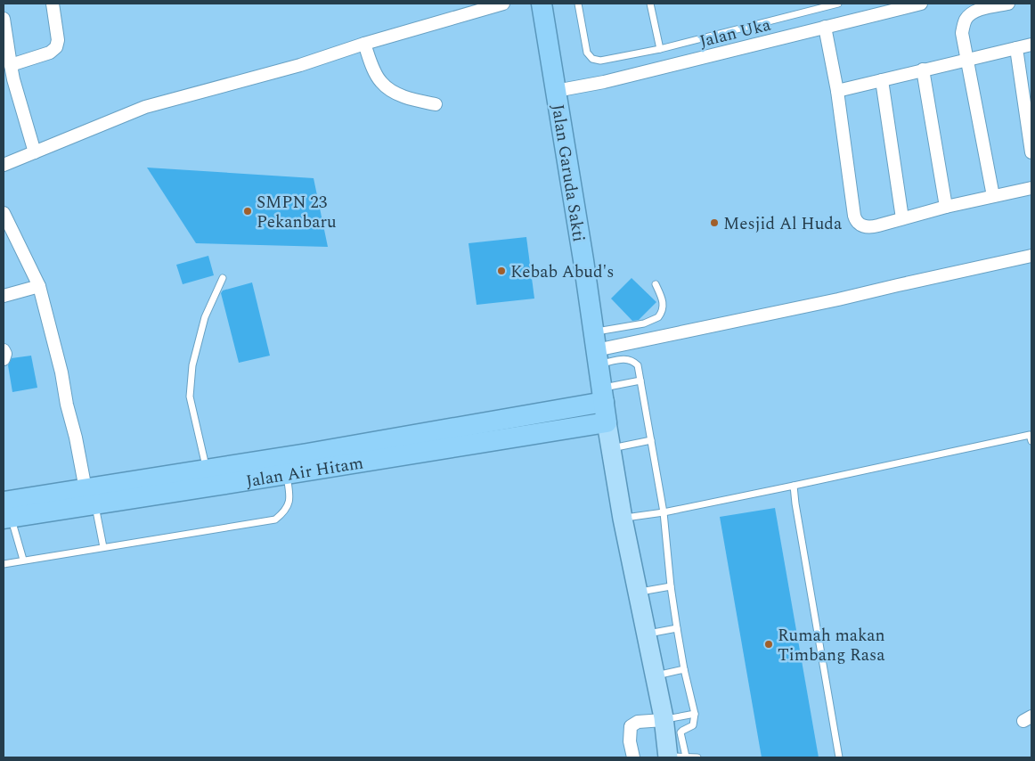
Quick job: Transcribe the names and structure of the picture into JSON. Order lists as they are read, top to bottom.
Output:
{
  "streets": {
    "highway": ["Jalan Garuda Sakti", "Jalan Air Hitam"],
    "street": ["Jalan Uka"]
  },
  "crossings": [
    ["Jalan Uka", "Jalan Garuda Sakti"],
    ["Jalan Garuda Sakti", "Jalan Air Hitam"]
  ],
  "places": [
    "SMPN 23 Pekanbaru",
    "Mesjid Al Huda",
    "Kebab Abud's",
    "Rumah makan Timbang Rasa"
  ]
}
